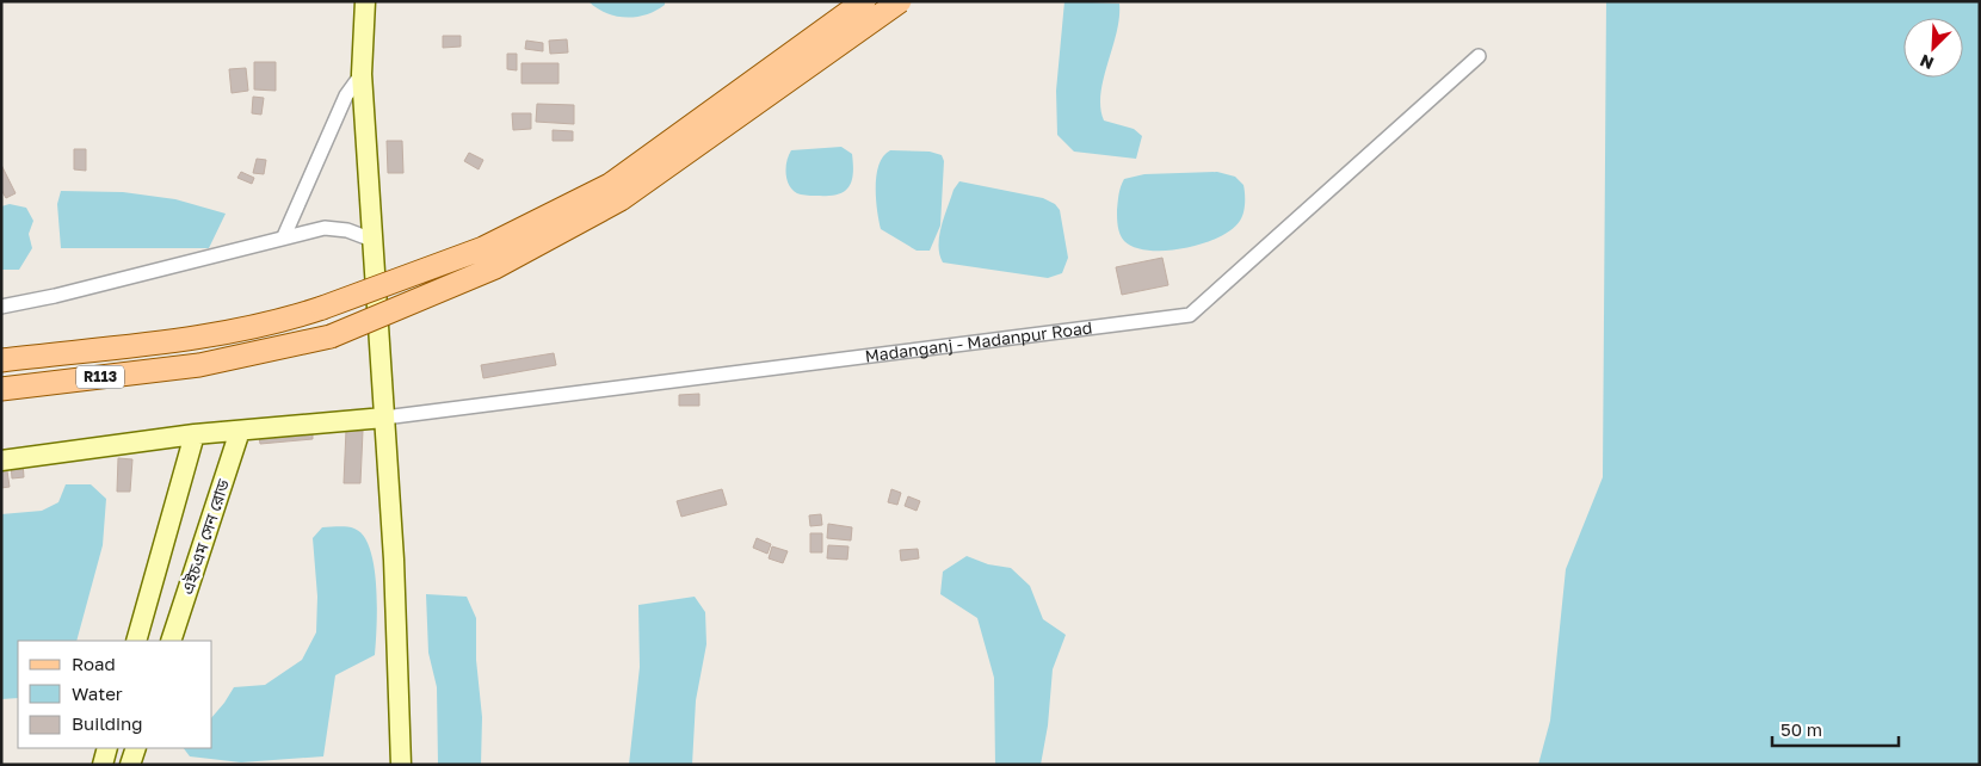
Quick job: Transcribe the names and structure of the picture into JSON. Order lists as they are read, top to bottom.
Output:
{
  "streets": {
    "main road": ["R113"],
    "street": ["Madanganj - Madanpur Road", "এইচএম সেন রোড"]
  },
  "legend": ["Road", "Water", "Building"],
  "scale_bar": "50 m",
  "north": "bottom left"
}
